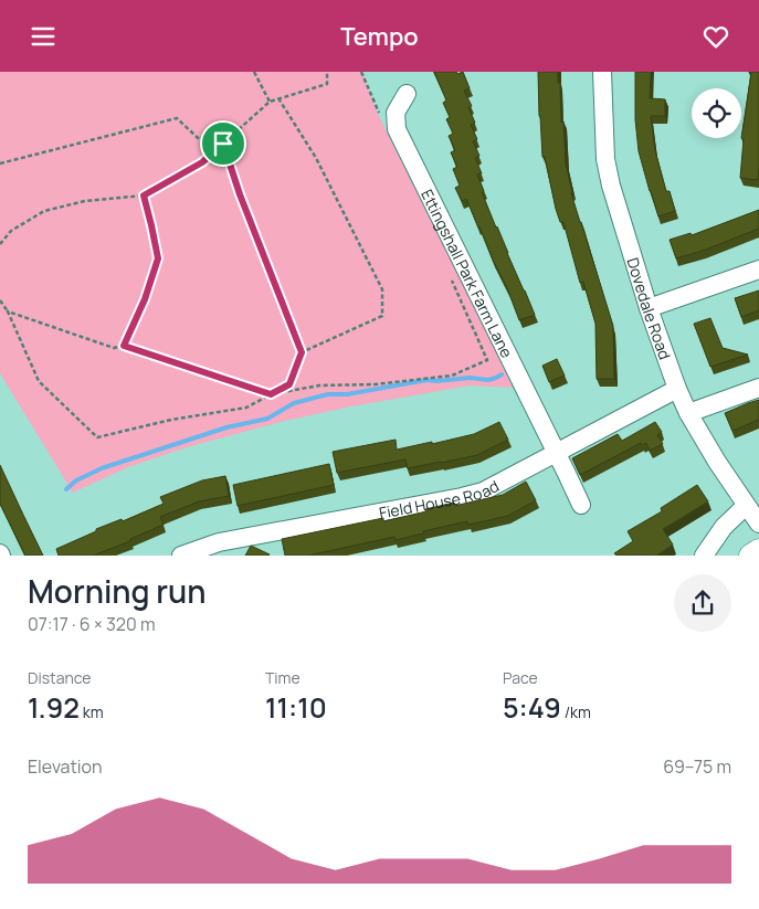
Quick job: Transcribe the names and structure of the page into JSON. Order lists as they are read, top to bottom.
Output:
{
  "streets": {
    "street": ["Ettingshall Park Farm Lane", "Dovedale Road", "Field House Road"]
  },
  "crossings": [
    ["Ettingshall Park Farm Lane", "Field House Road"],
    ["Dovedale Road", "Field House Road"]
  ],
  "page": {
    "header": "Tempo",
    "heading": ["Morning run", "07:17 · 6 × 320 m"],
    "stats": [
      ["Distance", "1.92 km"],
      ["Time", "11:10"],
      ["Pace", "5:49 /km"]
    ],
    "chart": ["Elevation", "69–75 m"]
  }
}
